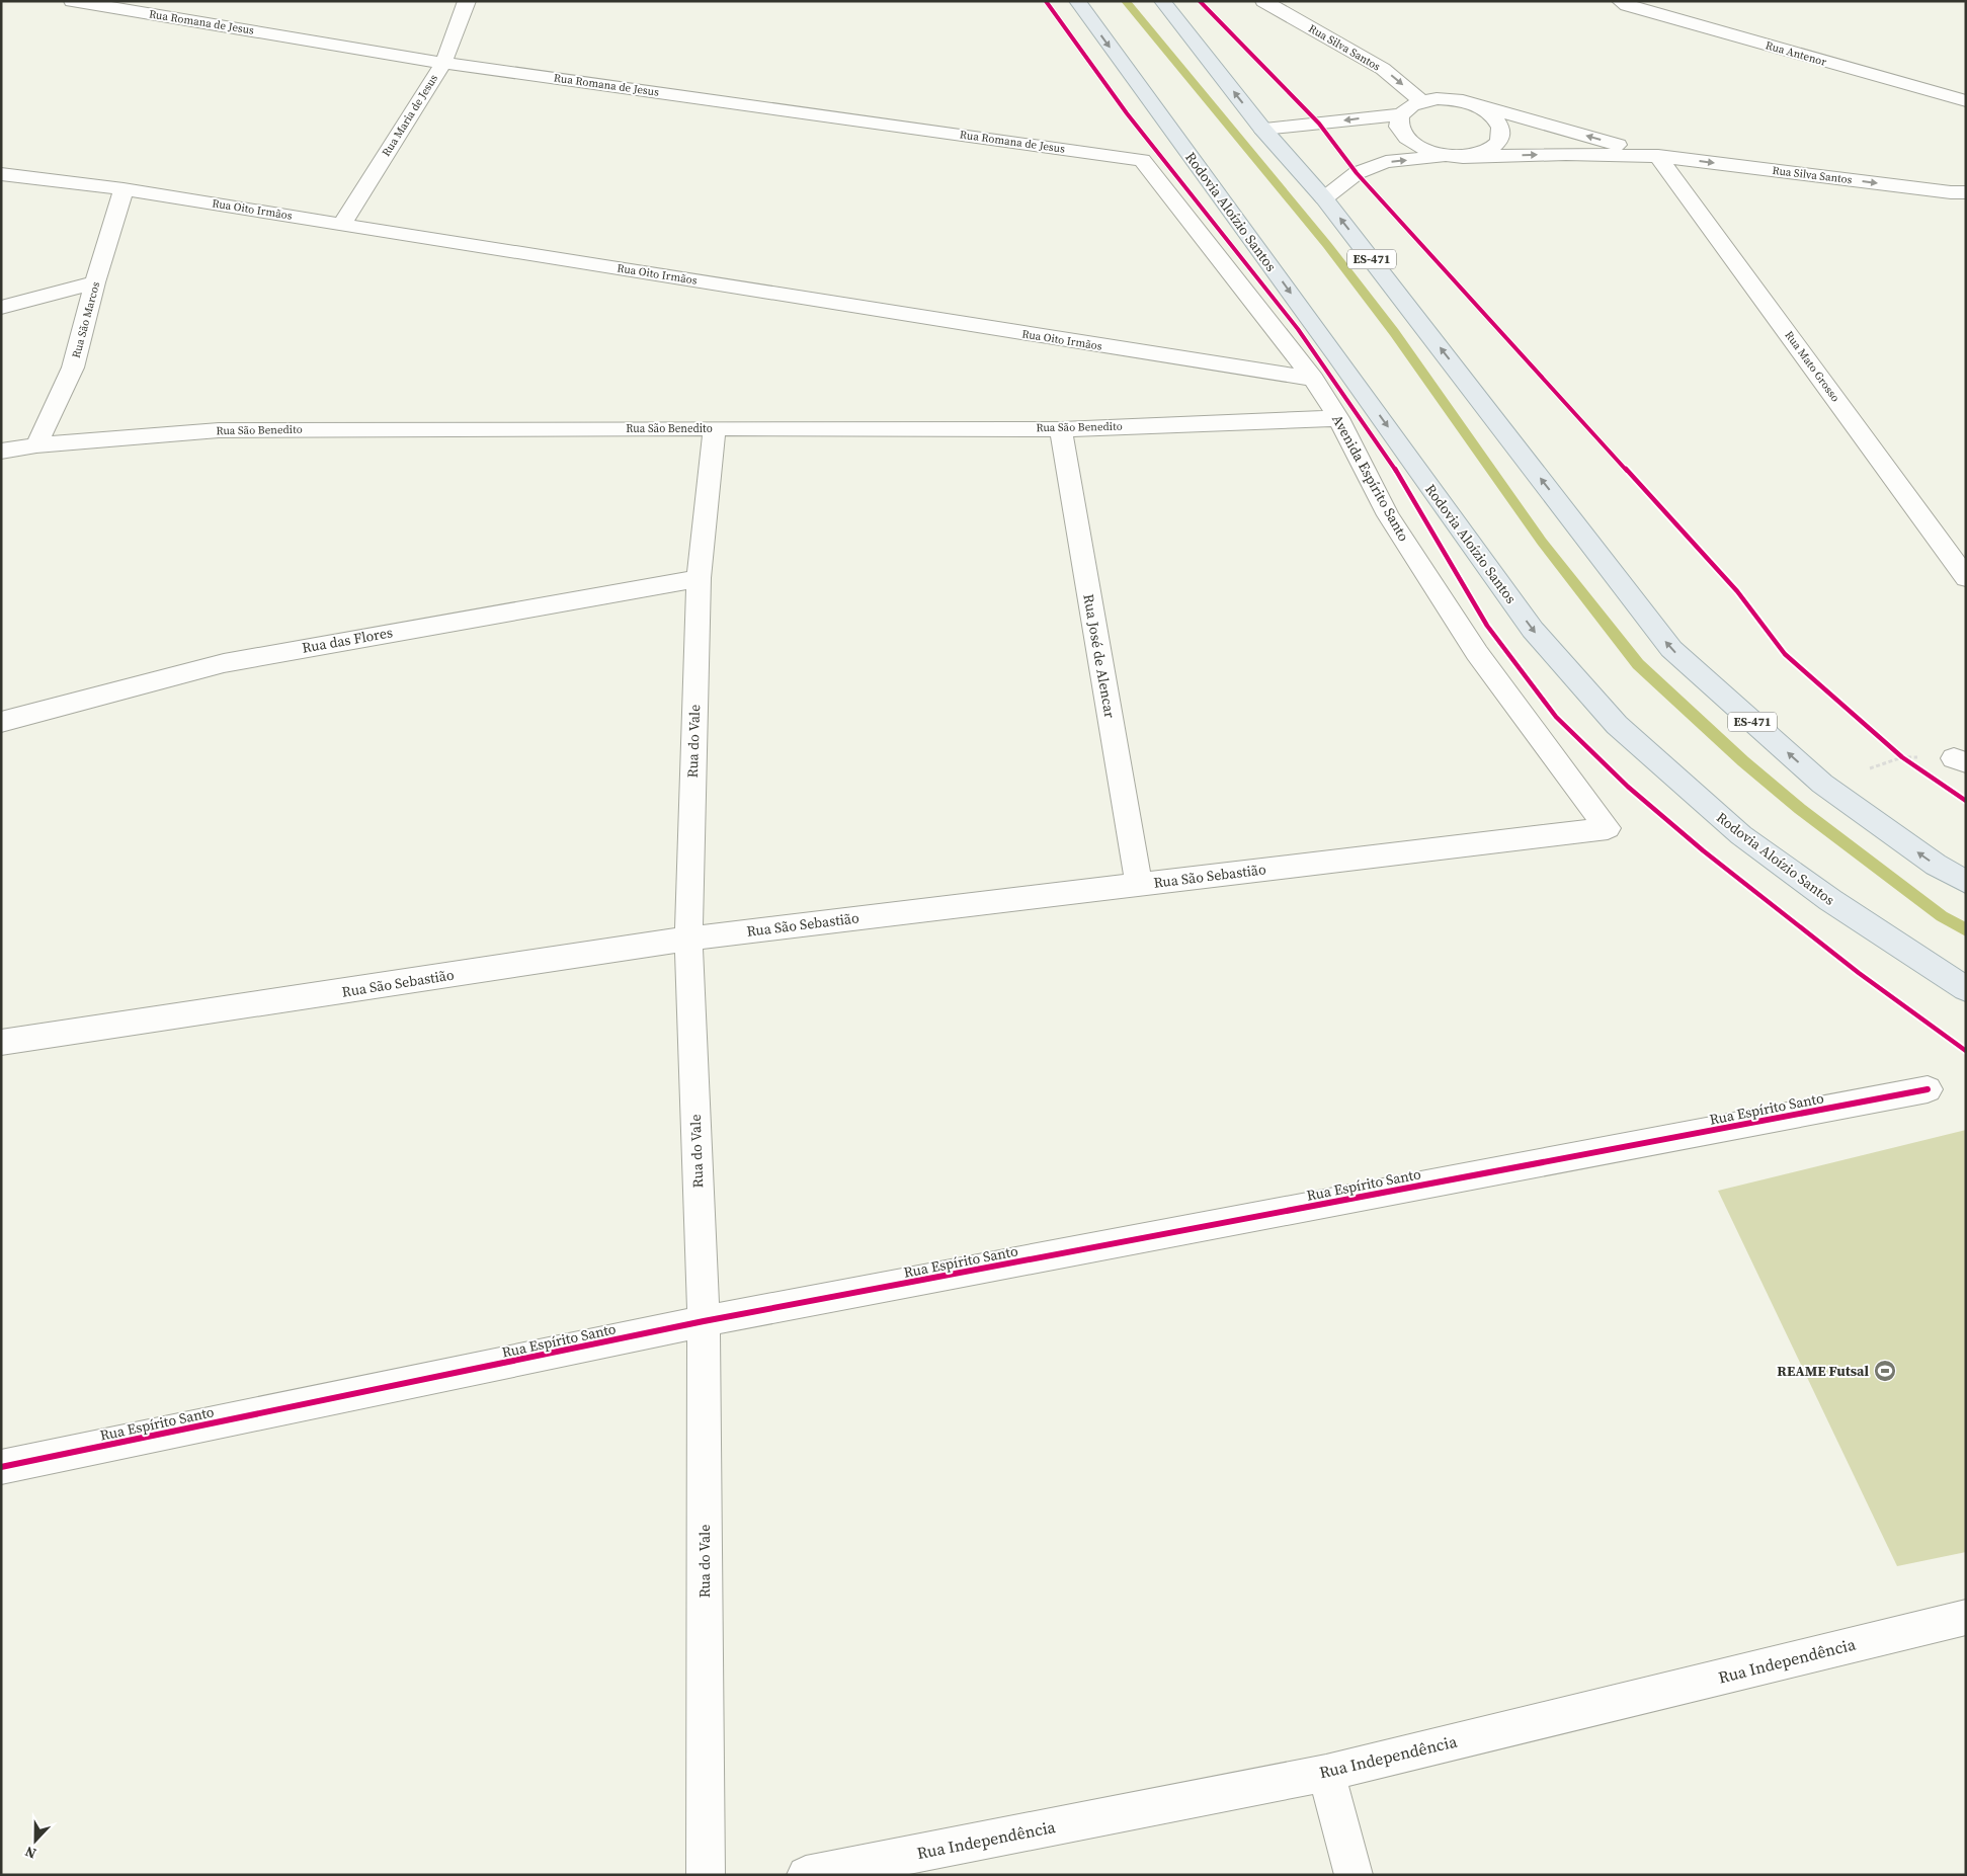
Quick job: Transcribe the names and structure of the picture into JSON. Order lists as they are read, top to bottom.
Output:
{
  "streets": {
    "main road": ["Rodovia Aloízio Santos", "ES-471"],
    "street": [
      "Rua Romana de Jesus",
      "Rua Silva Santos",
      "Rua Antenor",
      "Rua Maria de Jesus",
      "Rua Oito Irmãos",
      "Rua São Marcos",
      "Rua Mato Grosso",
      "Rua São Benedito",
      "Avenida Espírito Santo",
      "Rua das Flores",
      "Rua José de Alencar",
      "Rua do Vale",
      "Rua São Sebastião",
      "Rua Espírito Santo",
      "Rua Independência"
    ]
  },
  "crossings": [
    ["Rua Romana de Jesus", "Rua Maria de Jesus"],
    ["Rua Romana de Jesus", "Avenida Espírito Santo"],
    ["Rua Silva Santos", "ES-471"],
    ["Rua Silva Santos", "Rua Mato Grosso"],
    ["Rua Maria de Jesus", "Rua Oito Irmãos"],
    ["Rua Oito Irmãos", "Rua São Marcos"],
    ["Rua Oito Irmãos", "Avenida Espírito Santo"],
    ["Rua São Marcos", "Rua São Benedito"],
    ["Rua São Benedito", "Avenida Espírito Santo"],
    ["Rua São Benedito", "Rua José de Alencar"],
    ["Rua São Benedito", "Rua do Vale"],
    ["Avenida Espírito Santo", "Rua São Sebastião"],
    ["Rua das Flores", "Rua do Vale"],
    ["Rua José de Alencar", "Rua São Sebastião"],
    ["Rua do Vale", "Rua São Sebastião"],
    ["Rua do Vale", "Rua Espírito Santo"]
  ],
  "places": {
    "sports": ["REAME Futsal"]
  },
  "north": "bottom"
}
